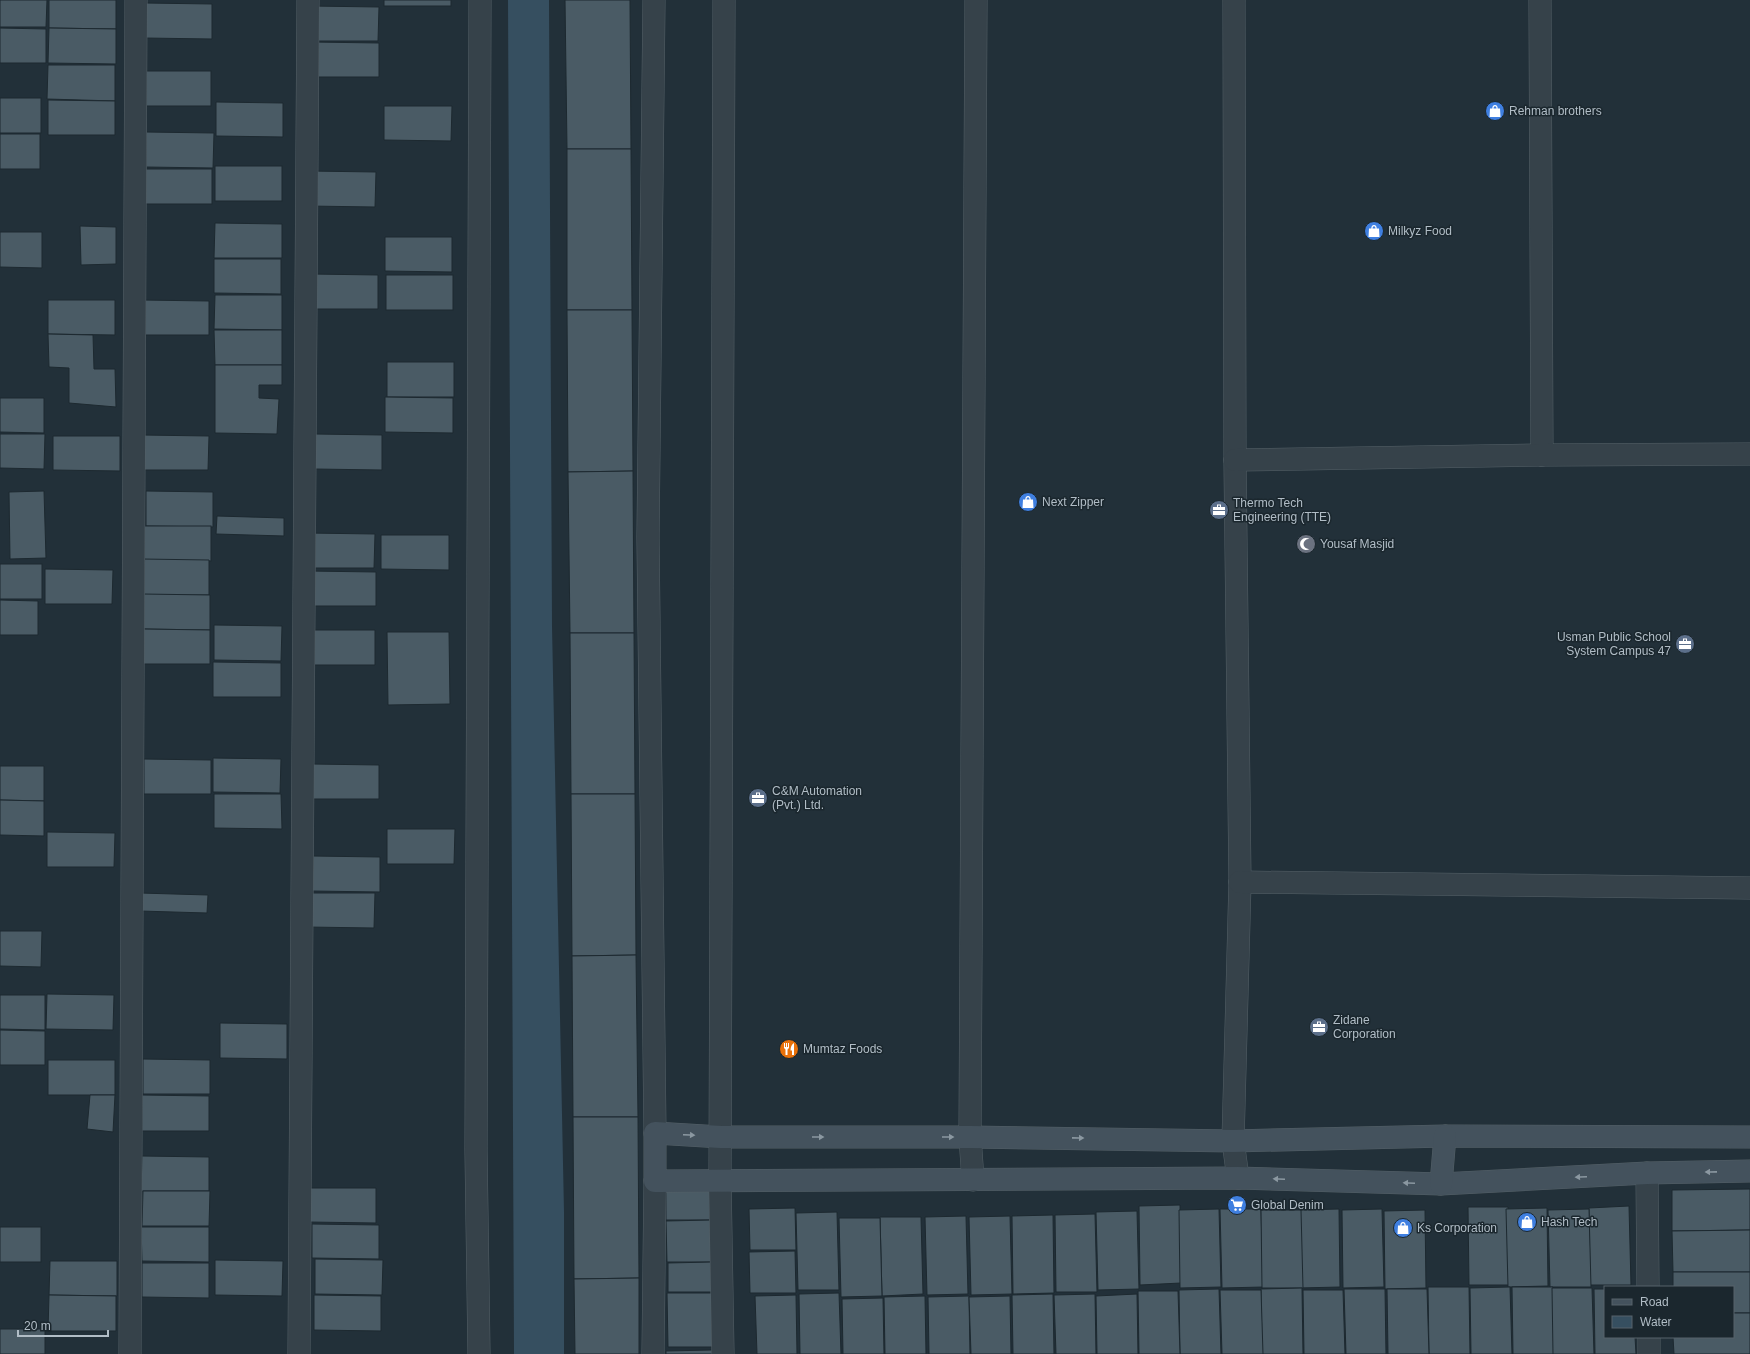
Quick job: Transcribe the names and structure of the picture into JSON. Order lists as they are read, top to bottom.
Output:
{
  "places": {
    "shop": [
      "Rehman brothers",
      "Milkyz Food",
      "Next Zipper",
      "Hash Tech",
      "Ks Corporation"
    ],
    "office": [
      "Thermo Tech Engineering (TTE)",
      "Usman Public School System Campus 47",
      "C&M Automation (Pvt.) Ltd.",
      "Zidane Corporation"
    ],
    "mosque": ["Yousaf Masjid"],
    "restaurant": ["Mumtaz Foods"],
    "supermarket": ["Global Denim"]
  },
  "legend": ["Road", "Water"],
  "scale_bar": "20 m"
}
